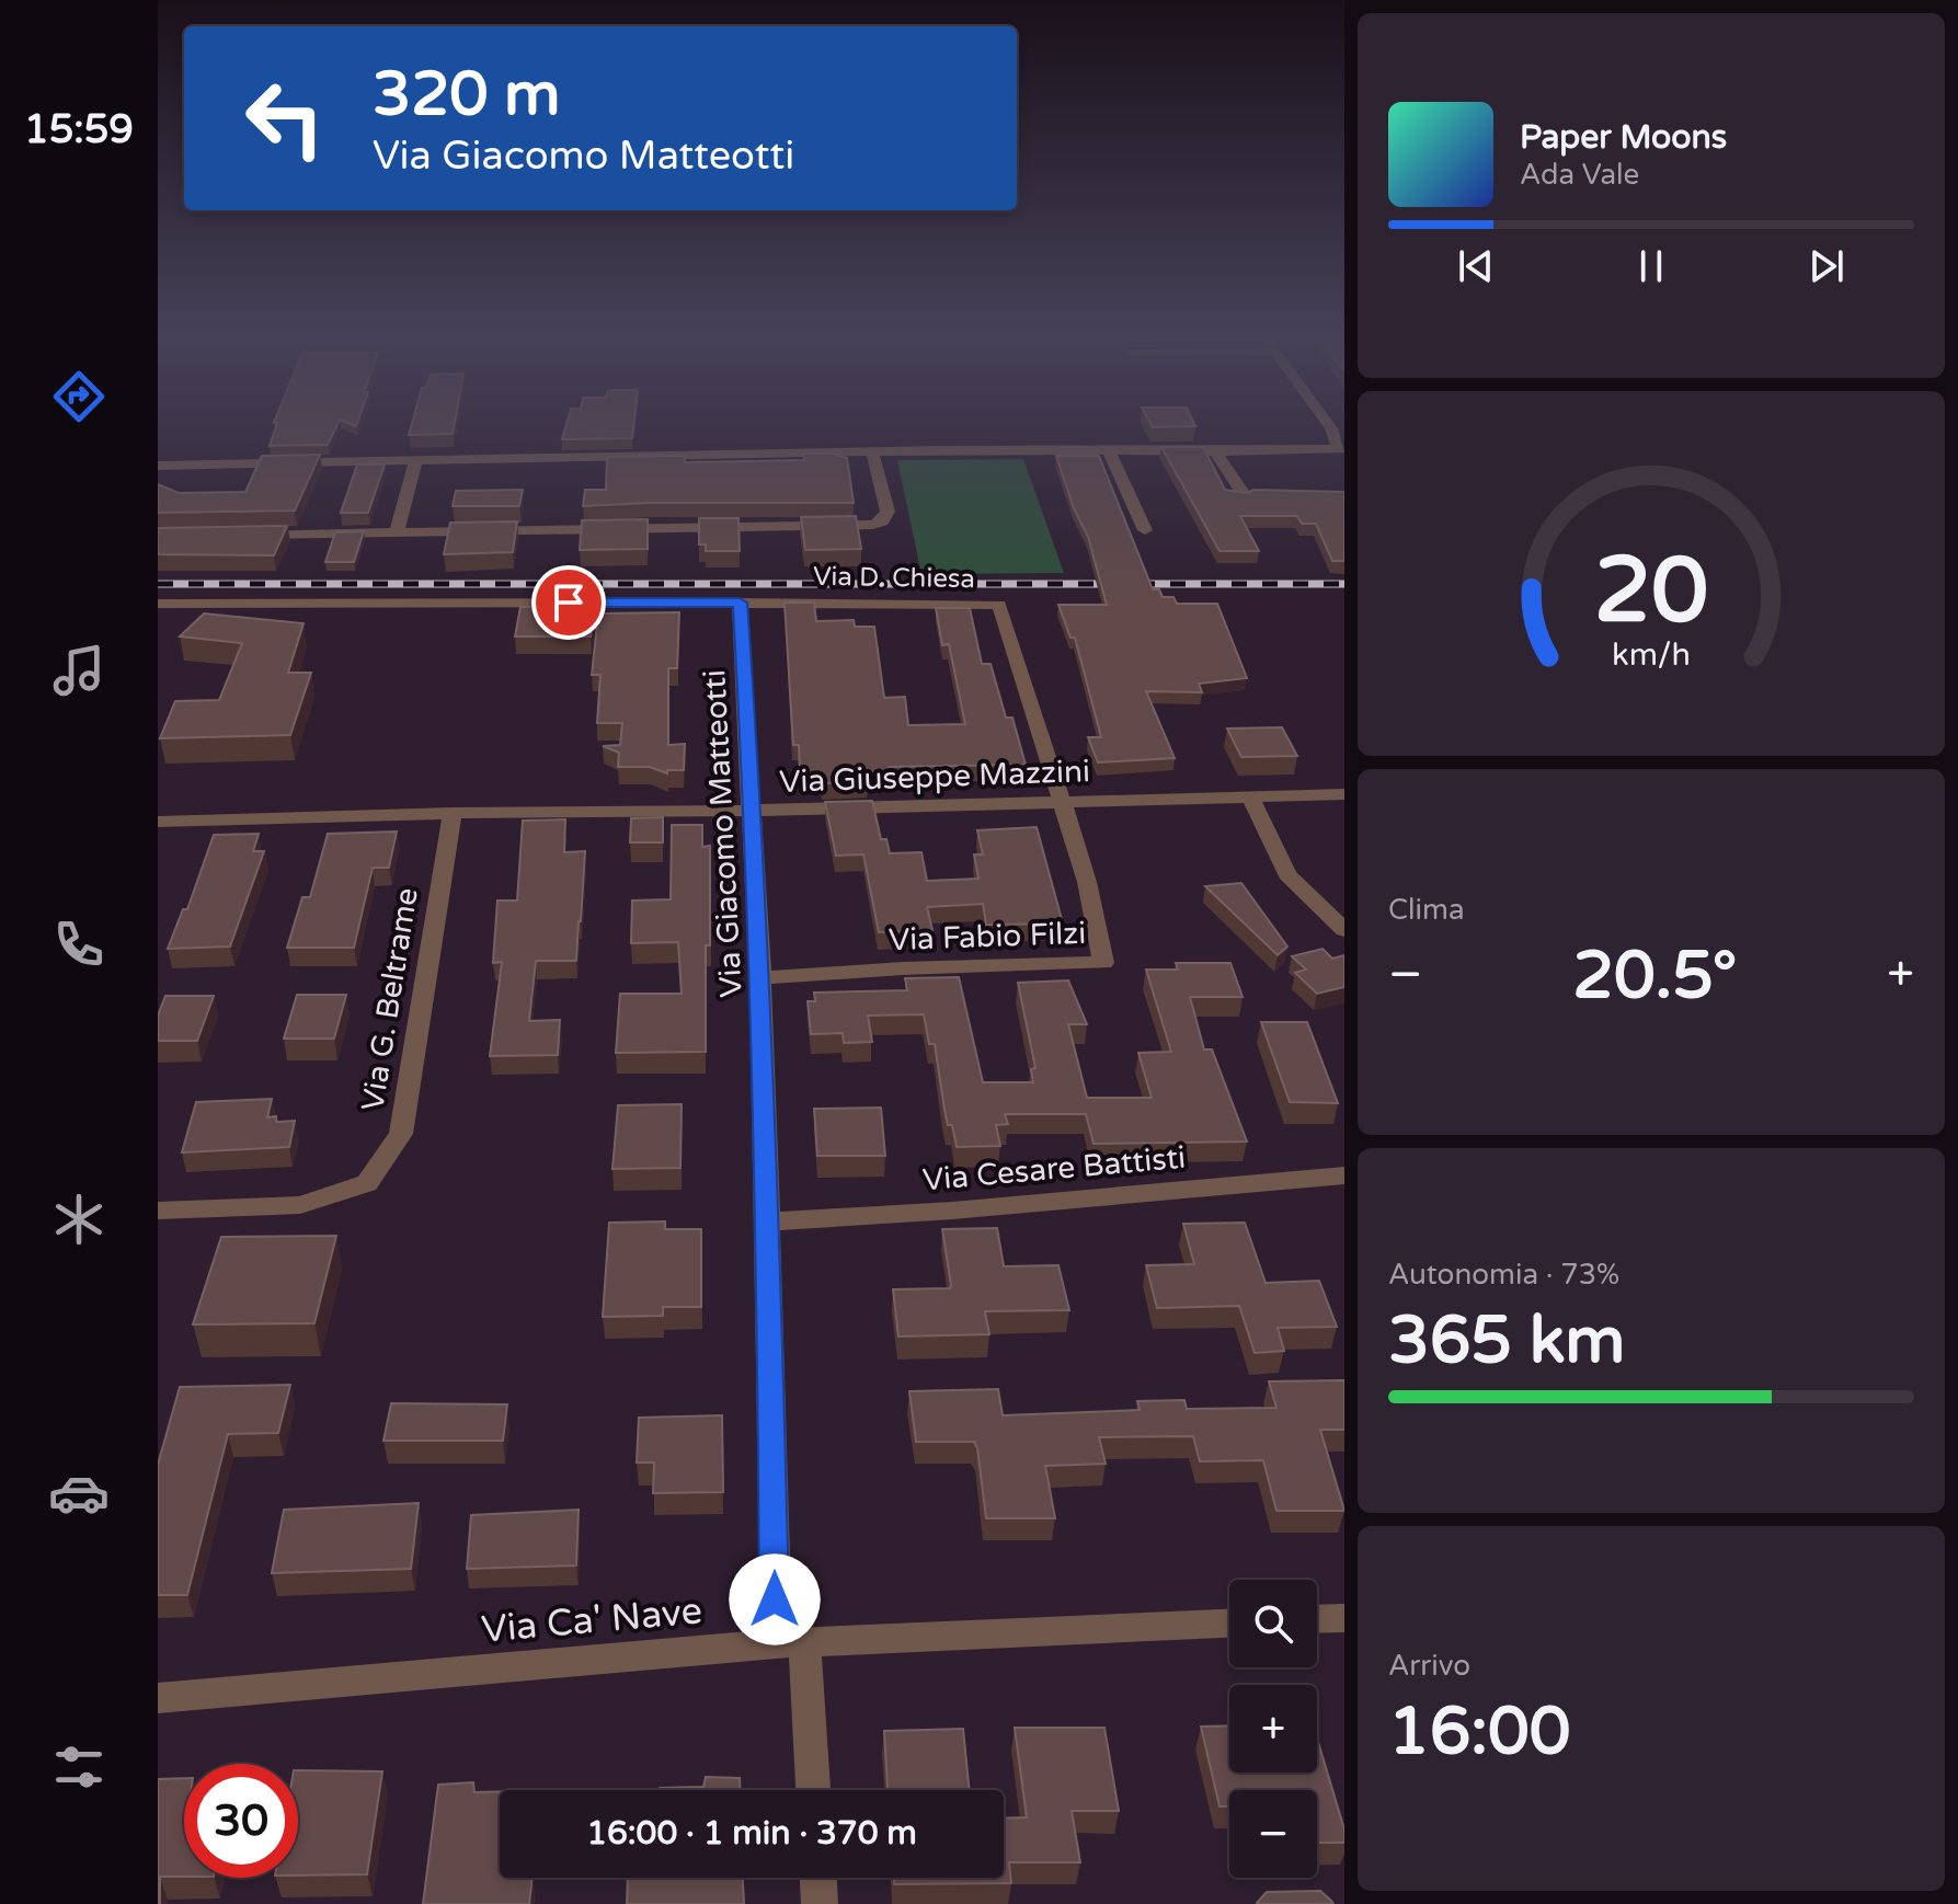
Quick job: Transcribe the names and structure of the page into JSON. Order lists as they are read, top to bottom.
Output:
{
  "streets": {
    "street": [
      "Via D. Chiesa",
      "Via Giuseppe Mazzini",
      "Via Giacomo Matteotti",
      "Via Fabio Filzi",
      "Via G. Beltrame",
      "Via Cesare Battisti",
      "Via Ca' Nave"
    ]
  },
  "crossings": [
    ["Via D. Chiesa", "Via Giuseppe Mazzini"],
    ["Via D. Chiesa", "Via Giacomo Matteotti"],
    ["Via D. Chiesa", "Via Fabio Filzi"],
    ["Via Giuseppe Mazzini", "Via Giacomo Matteotti"],
    ["Via Giuseppe Mazzini", "Via Fabio Filzi"],
    ["Via Giuseppe Mazzini", "Via G. Beltrame"],
    ["Via Giacomo Matteotti", "Via Fabio Filzi"],
    ["Via Giacomo Matteotti", "Via Cesare Battisti"],
    ["Via Giacomo Matteotti", "Via Ca' Nave"]
  ],
  "page": {
    "tabs": "15:59",
    "turn": ["320 m", "Via Giacomo Matteotti"],
    "song": ["Paper Moons", "Ada Vale"],
    "tile": [
      "Clima",
      ["Autonomia · 73%", "365 km"],
      ["Arrivo", "16:00"]
    ],
    "heat": ["−", "20.5°", "+"],
    "map_buttons": ["+", "−"],
    "limit": "30",
    "trip": "16:00 · 1 min · 370 m",
    "gauge": ["20", "km/h"]
  }
}
